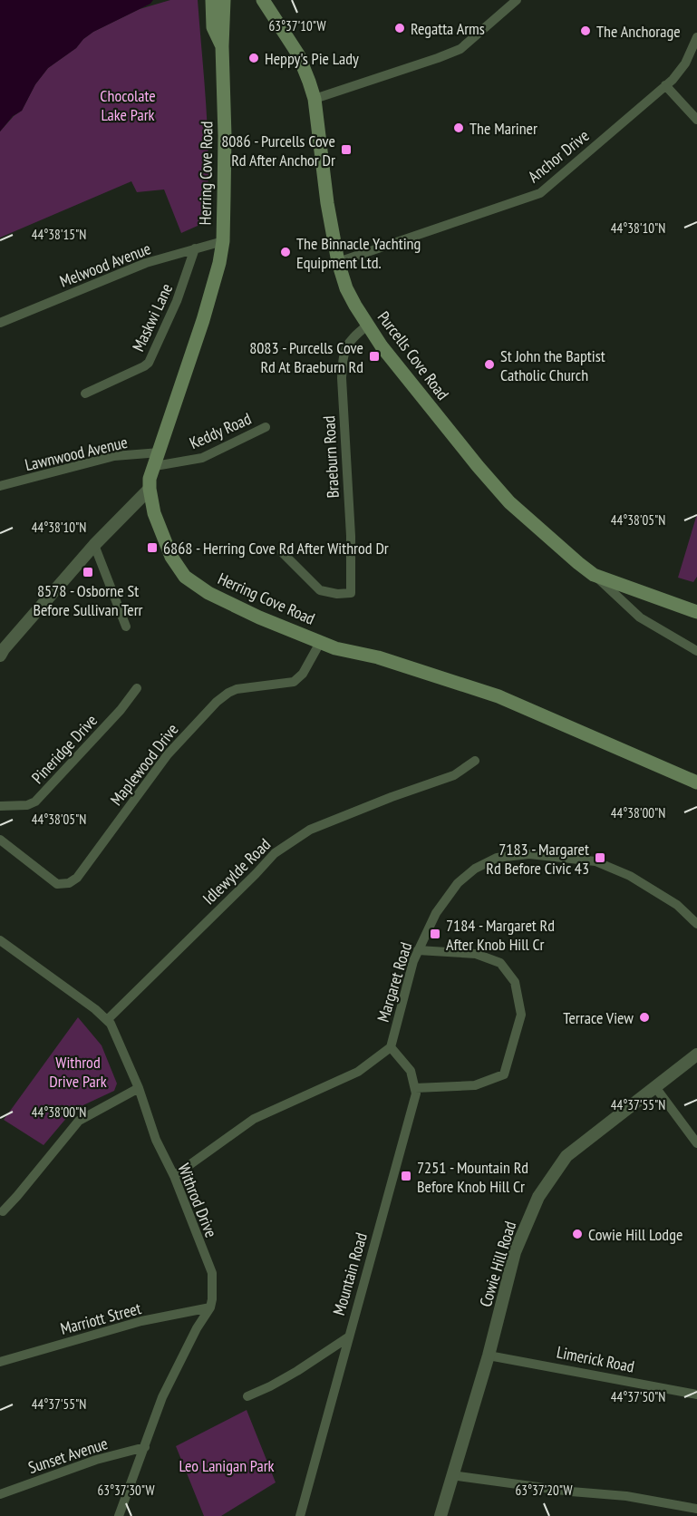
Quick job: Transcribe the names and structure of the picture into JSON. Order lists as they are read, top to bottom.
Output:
{
  "streets": {
    "main road": ["Herring Cove Road", "Purcells Cove Road"],
    "street": [
      "Anchor Drive",
      "Melwood Avenue",
      "Maskwi Lane",
      "Keddy Road",
      "Lawnwood Avenue",
      "Braeburn Road",
      "Pineridge Drive",
      "Maplewood Drive",
      "Idlewylde Road",
      "Margaret Road",
      "Withrod Drive",
      "Cowie Hill Road",
      "Mountain Road",
      "Marriott Street",
      "Limerick Road",
      "Sunset Avenue"
    ]
  },
  "crossings": [
    ["Anchor Drive", "Purcells Cove Road"],
    ["Herring Cove Road", "Melwood Avenue"],
    ["Herring Cove Road", "Keddy Road"],
    ["Herring Cove Road", "Lawnwood Avenue"],
    ["Herring Cove Road", "Maplewood Drive"],
    ["Melwood Avenue", "Maskwi Lane"],
    ["Purcells Cove Road", "Braeburn Road"],
    ["Idlewylde Road", "Withrod Drive"],
    ["Margaret Road", "Withrod Drive"],
    ["Margaret Road", "Mountain Road"],
    ["Withrod Drive", "Marriott Street"],
    ["Withrod Drive", "Sunset Avenue"],
    ["Cowie Hill Road", "Limerick Road"]
  ],
  "parks": ["Chocolate Lake Park", "Withrod Drive Park", "Leo Lanigan Park"],
  "places": {
    "other": [
      "Regatta Arms",
      "The Anchorage",
      "Heppy's Pie Lady",
      "The Mariner",
      "The Binnacle Yachting Equipment Ltd.",
      "St John the Baptist Catholic Church",
      "Terrace View",
      "Cowie Hill Lodge"
    ],
    "transit": [
      "8086 - Purcells Cove Rd After Anchor Dr",
      "8083 - Purcells Cove Rd At Braeburn Rd",
      "6868 - Herring Cove Rd After Withrod Dr",
      "8578 - Osborne St Before Sullivan Terr",
      "7183 - Margaret Rd Before Civic 43",
      "7184 - Margaret Rd After Knob Hill Cr",
      "7251 - Mountain Rd Before Knob Hill Cr"
    ]
  },
  "coordinates": [
    "63°37'10\"W",
    "44°38'10\"N",
    "44°38'15\"N",
    "44°38'05\"N",
    "44°38'00\"N",
    "44°37'55\"N",
    "44°37'50\"N",
    "63°37'30\"W",
    "63°37'20\"W"
  ]
}
